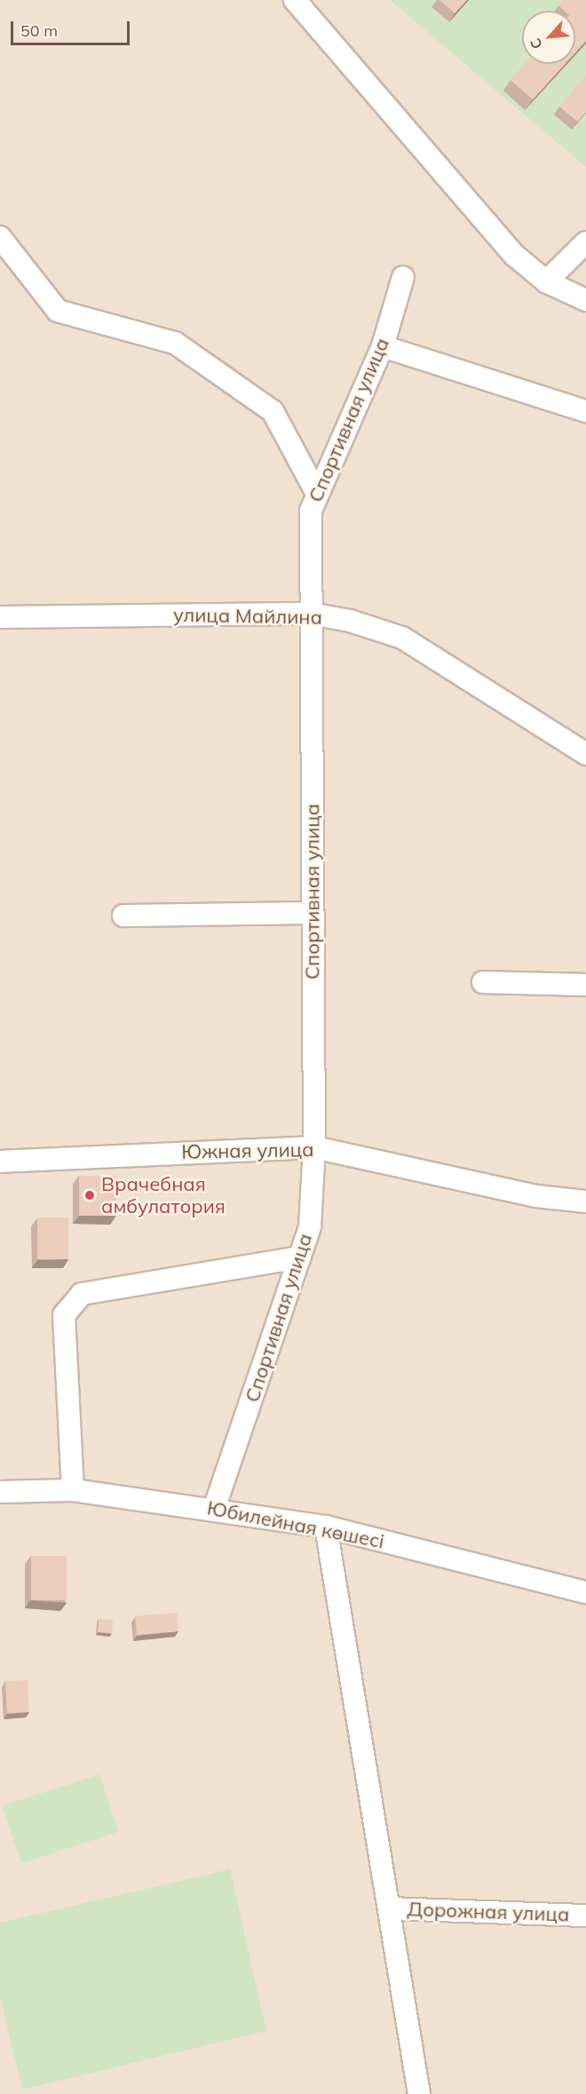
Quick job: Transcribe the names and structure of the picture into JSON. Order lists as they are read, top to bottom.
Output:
{
  "streets": {
    "street": [
      "Спортивная улица",
      "улица Майлина",
      "Южная улица",
      "Юбилейная көшесі",
      "Дорожная улица"
    ]
  },
  "crossings": [
    ["Спортивная улица", "улица Майлина"],
    ["Спортивная улица", "Южная улица"],
    ["Спортивная улица", "Юбилейная көшесі"]
  ],
  "places": ["Врачебная амбулатория"],
  "scale_bar": "50 m",
  "north": "bottom left"
}
